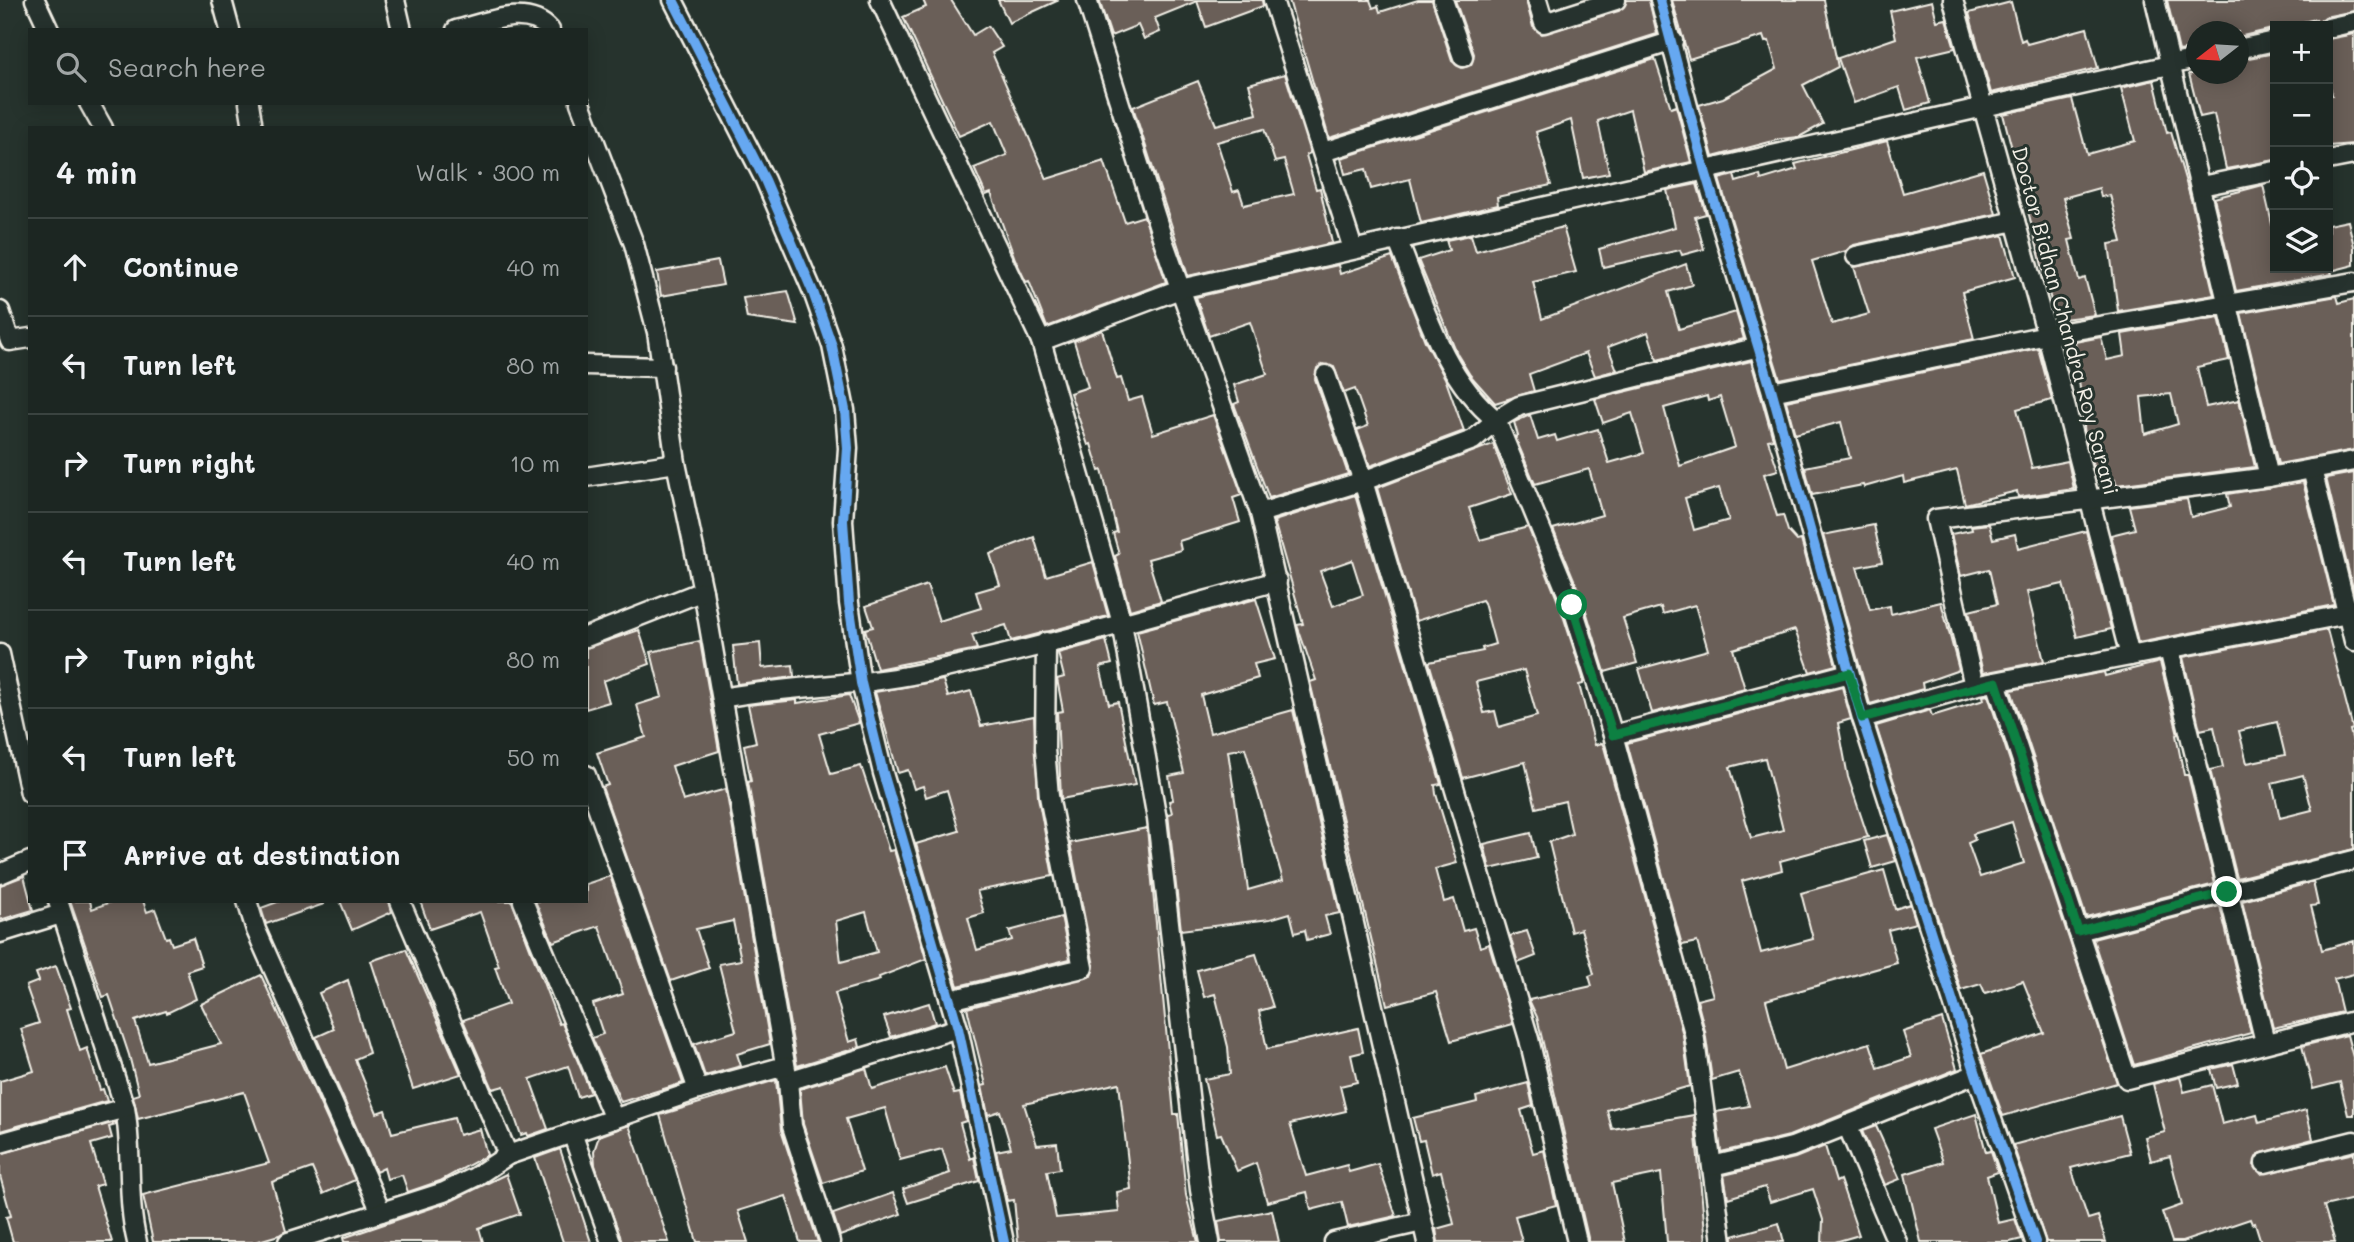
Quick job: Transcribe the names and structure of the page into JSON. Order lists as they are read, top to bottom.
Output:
{
  "streets": {
    "street": ["Doctor Bidhan Chandra Roy Sarani"]
  },
  "north": "left",
  "page": {
    "map_buttons": ["+", "−"],
    "search": "Search here",
    "heading": ["4 min", "Walk · 300 m"],
    "list": [
      ["Continue", "40 m"],
      ["Turn left", "80 m"],
      ["Turn right", "10 m"],
      ["Turn left", "40 m"],
      ["Turn right", "80 m"],
      ["Turn left", "50 m"],
      "Arrive at destination"
    ]
  }
}
